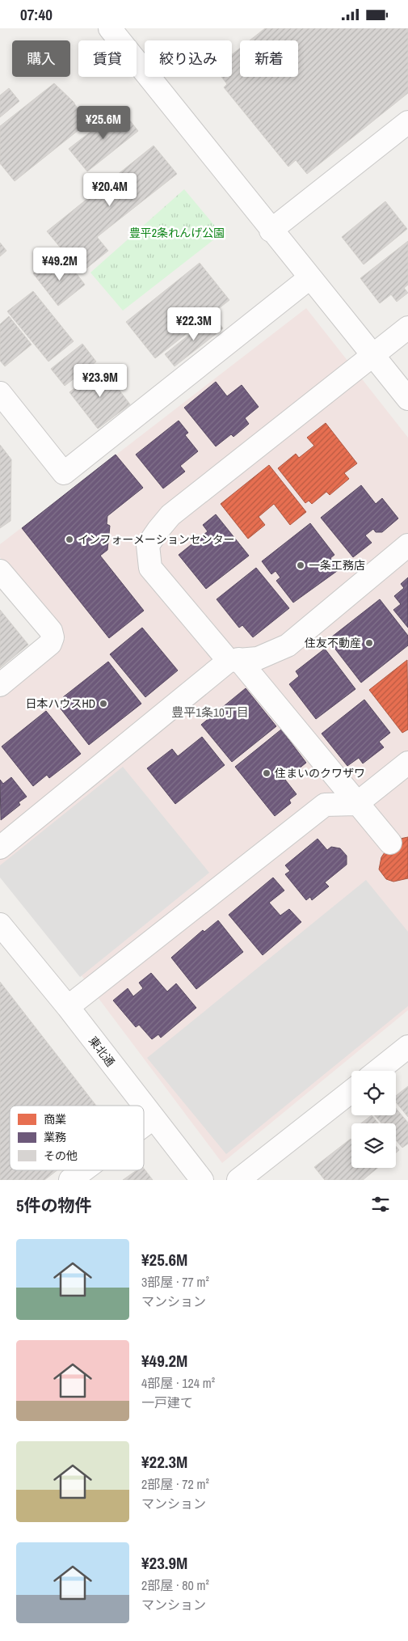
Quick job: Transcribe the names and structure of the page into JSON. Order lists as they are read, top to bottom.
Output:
{
  "streets": {
    "street": ["東北通"]
  },
  "districts": ["豊平1条10丁目"],
  "parks": ["豊平2条れんげ公園"],
  "places": [
    "インフォーメーションセンター",
    "一条工務店",
    "住友不動産",
    "日本ハウスHD",
    "住まいのクワザワ"
  ],
  "legend": ["商業", "業務", "その他"],
  "page": {
    "status": "07:40",
    "chip": [
      "購入",
      "賃貸",
      "絞り込み",
      "新着"
    ],
    "price": [
      "¥25.6M",
      "¥20.4M",
      "¥49.2M",
      "¥22.3M",
      "¥23.9M"
    ],
    "heading": "5件の物件",
    "list": [
      {
        "name": "¥25.6M",
        "note": "3部屋 · 77 m² · マンション"
      },
      {
        "name": "¥49.2M",
        "note": "4部屋 · 124 m² · 一戸建て"
      },
      {
        "name": "¥22.3M",
        "note": "2部屋 · 72 m² · マンション"
      },
      {
        "name": "¥23.9M",
        "note": "2部屋 · 80 m² · マンション"
      }
    ]
  }
}
